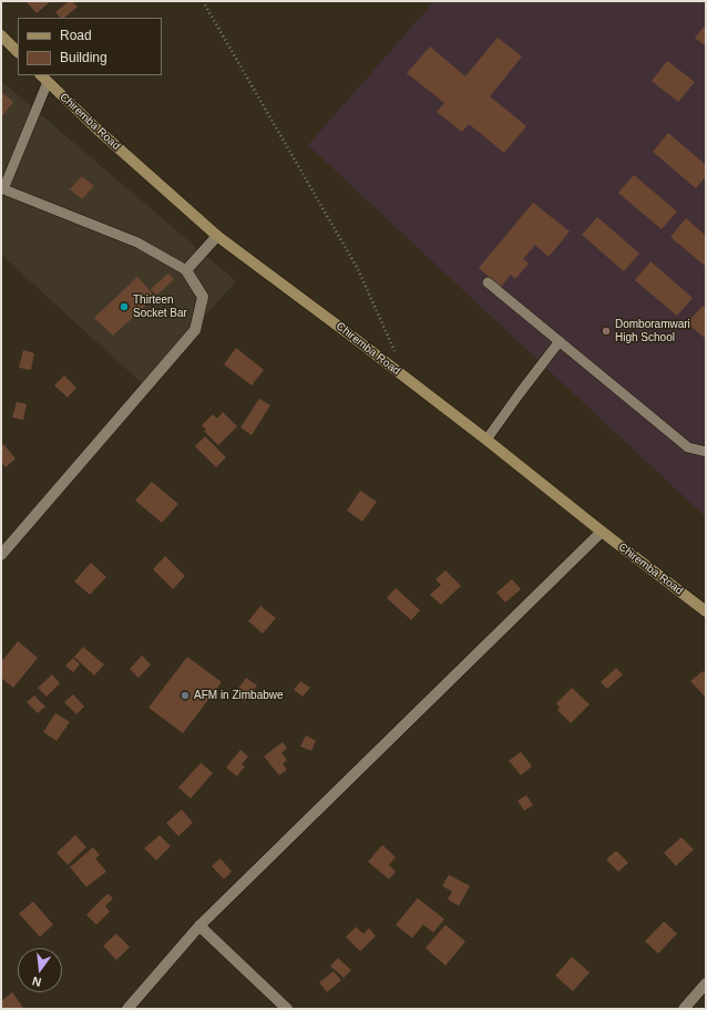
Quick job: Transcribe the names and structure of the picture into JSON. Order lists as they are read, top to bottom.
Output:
{
  "streets": {
    "main road": ["Chiremba Road"]
  },
  "places": ["Thirteen Socket Bar", "Domboramwari High School", "AFM in Zimbabwe"],
  "legend": ["Road", "Building"],
  "north": "bottom"
}
